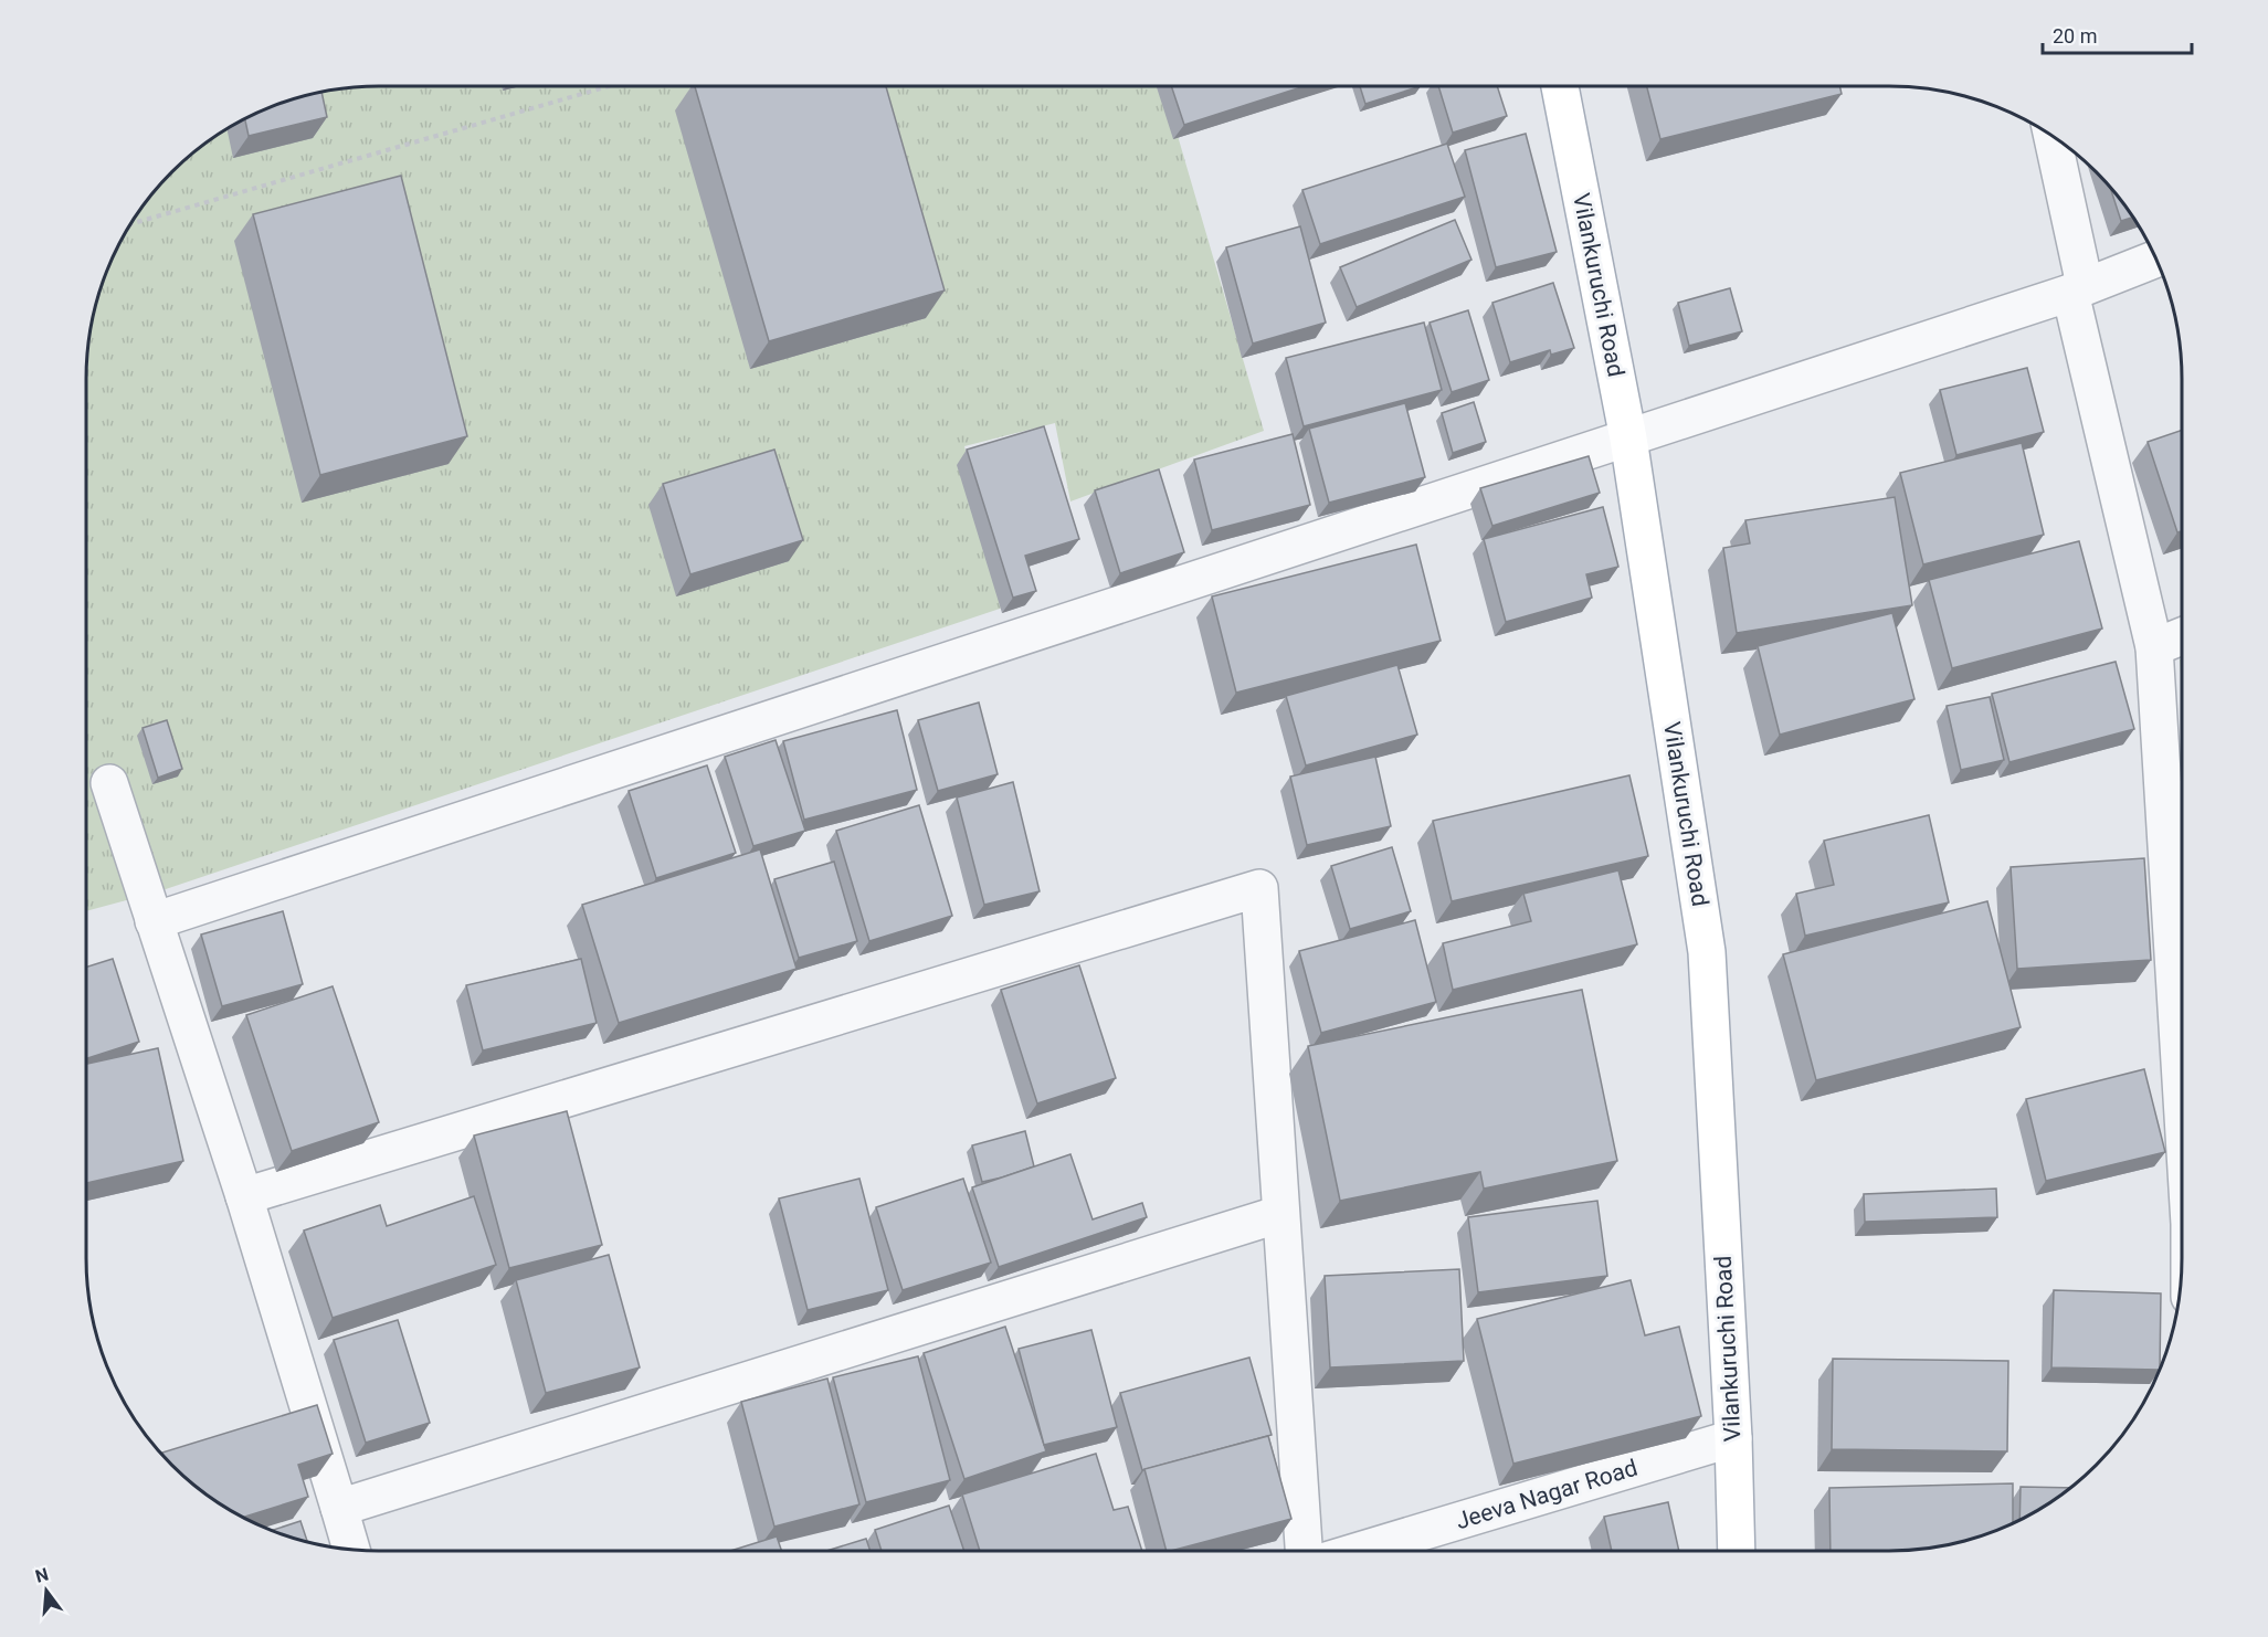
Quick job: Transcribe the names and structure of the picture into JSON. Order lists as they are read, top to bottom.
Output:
{
  "streets": {
    "main road": ["Vilankuruchi Road"],
    "street": ["Jeeva Nagar Road"]
  },
  "crossings": [
    ["Vilankuruchi Road", "Jeeva Nagar Road"]
  ],
  "scale_bar": "20 m",
  "north": "top"
}
